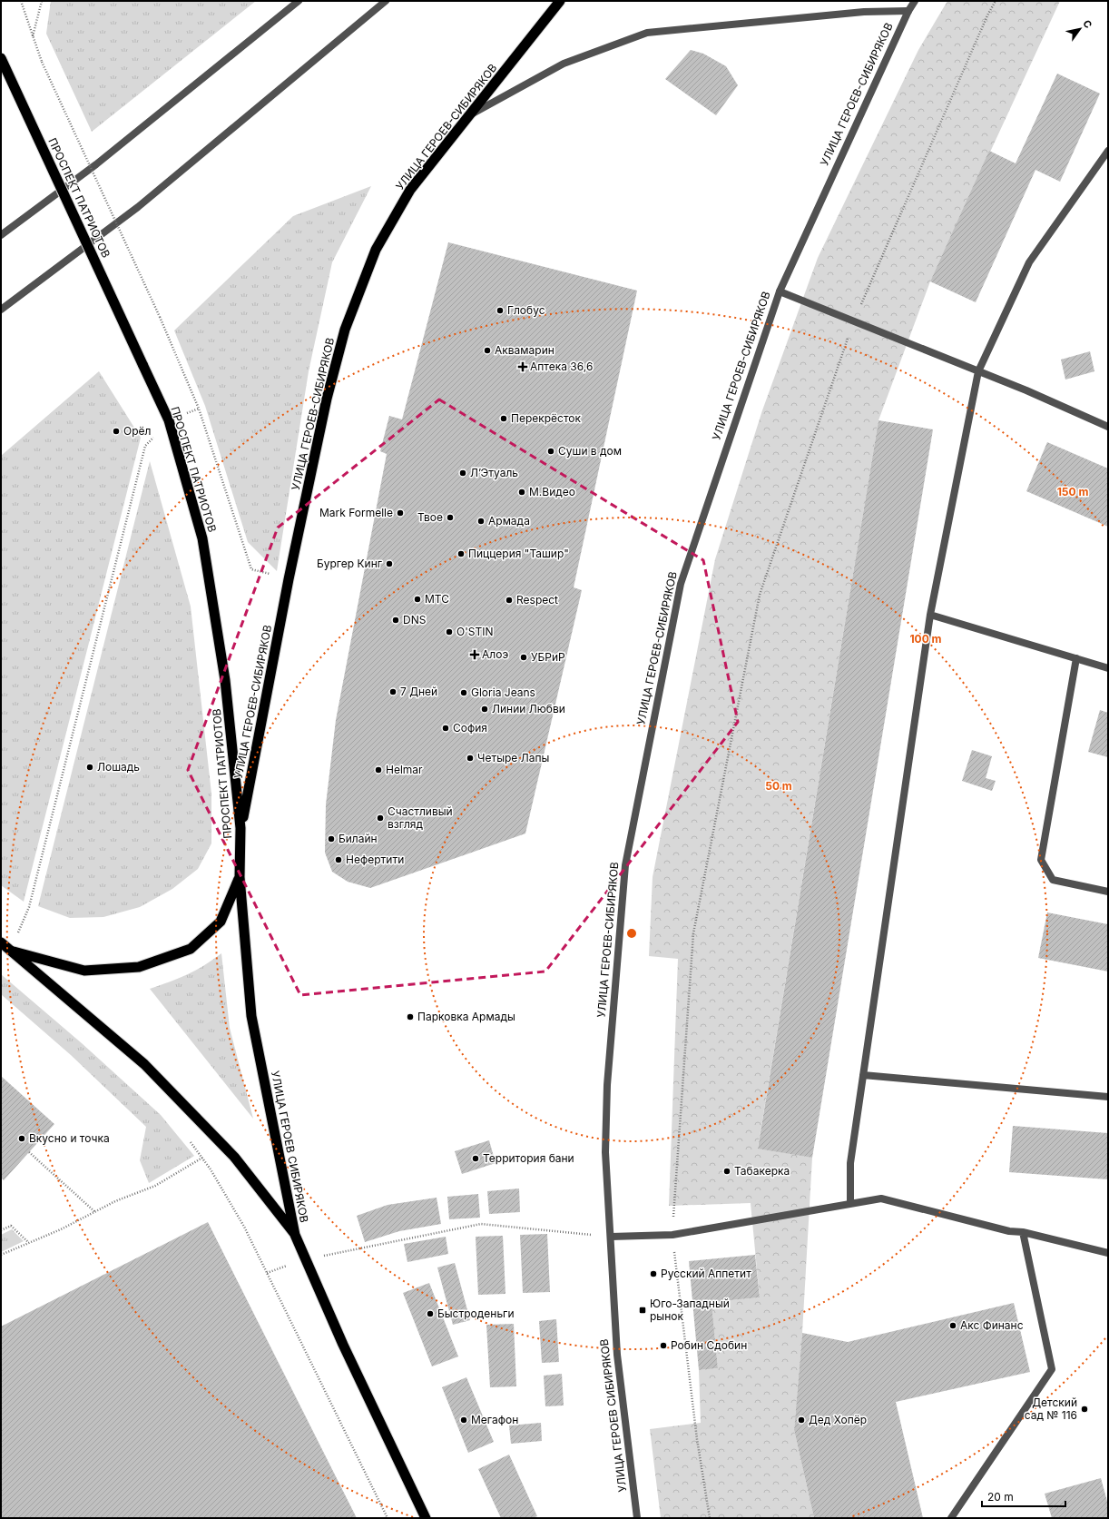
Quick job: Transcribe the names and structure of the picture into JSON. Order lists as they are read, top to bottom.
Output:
{
  "streets": {
    "highway": ["УЛИЦА ГЕРОЕВ-СИБИРЯКОВ", "ПРОСПЕКТ ПАТРИОТОВ", "УЛИЦА ГЕРОЕВ СИБИРЯКОВ"]
  },
  "crossings": [
    ["УЛИЦА ГЕРОЕВ-СИБИРЯКОВ", "ПРОСПЕКТ ПАТРИОТОВ"],
    ["УЛИЦА ГЕРОЕВ-СИБИРЯКОВ", "УЛИЦА ГЕРОЕВ СИБИРЯКОВ"],
    ["ПРОСПЕКТ ПАТРИОТОВ", "УЛИЦА ГЕРОЕВ СИБИРЯКОВ"]
  ],
  "places": {
    "other": [
      "Глобус",
      "Аквамарин",
      "Перекрёсток",
      "Орёл",
      "Суши в дом",
      "Л’Этуаль",
      "М.Видео",
      "Mark Formelle",
      "Твое",
      "Армада",
      "Пиццерия \"Ташир\"",
      "Бургер Кинг",
      "МТС",
      "Respect",
      "DNS",
      "O'STIN",
      "УБРиР",
      "7 Дней",
      "Gloria Jeans",
      "Линии Любви",
      "София",
      "Четыре Лапы",
      "Лошадь",
      "Helmar",
      "Счастливый взгляд",
      "Билайн",
      "Нефертити",
      "Парковка Армады",
      "Вкусно и точка",
      "Территория бани",
      "Табакерка",
      "Русский Аппетит",
      "Быстроденьги",
      "Акс Финанс",
      "Робин Сдобин",
      "Детский сад № 116",
      "Мегафон",
      "Дед Хопёр"
    ],
    "health": ["Аптека 36,6", "Алоэ"],
    "transit": ["Юго-Западный рынок"]
  },
  "scale_bar": "20 m",
  "north": "top right",
  "rings": ["150 m", "100 m", "50 m"]
}
